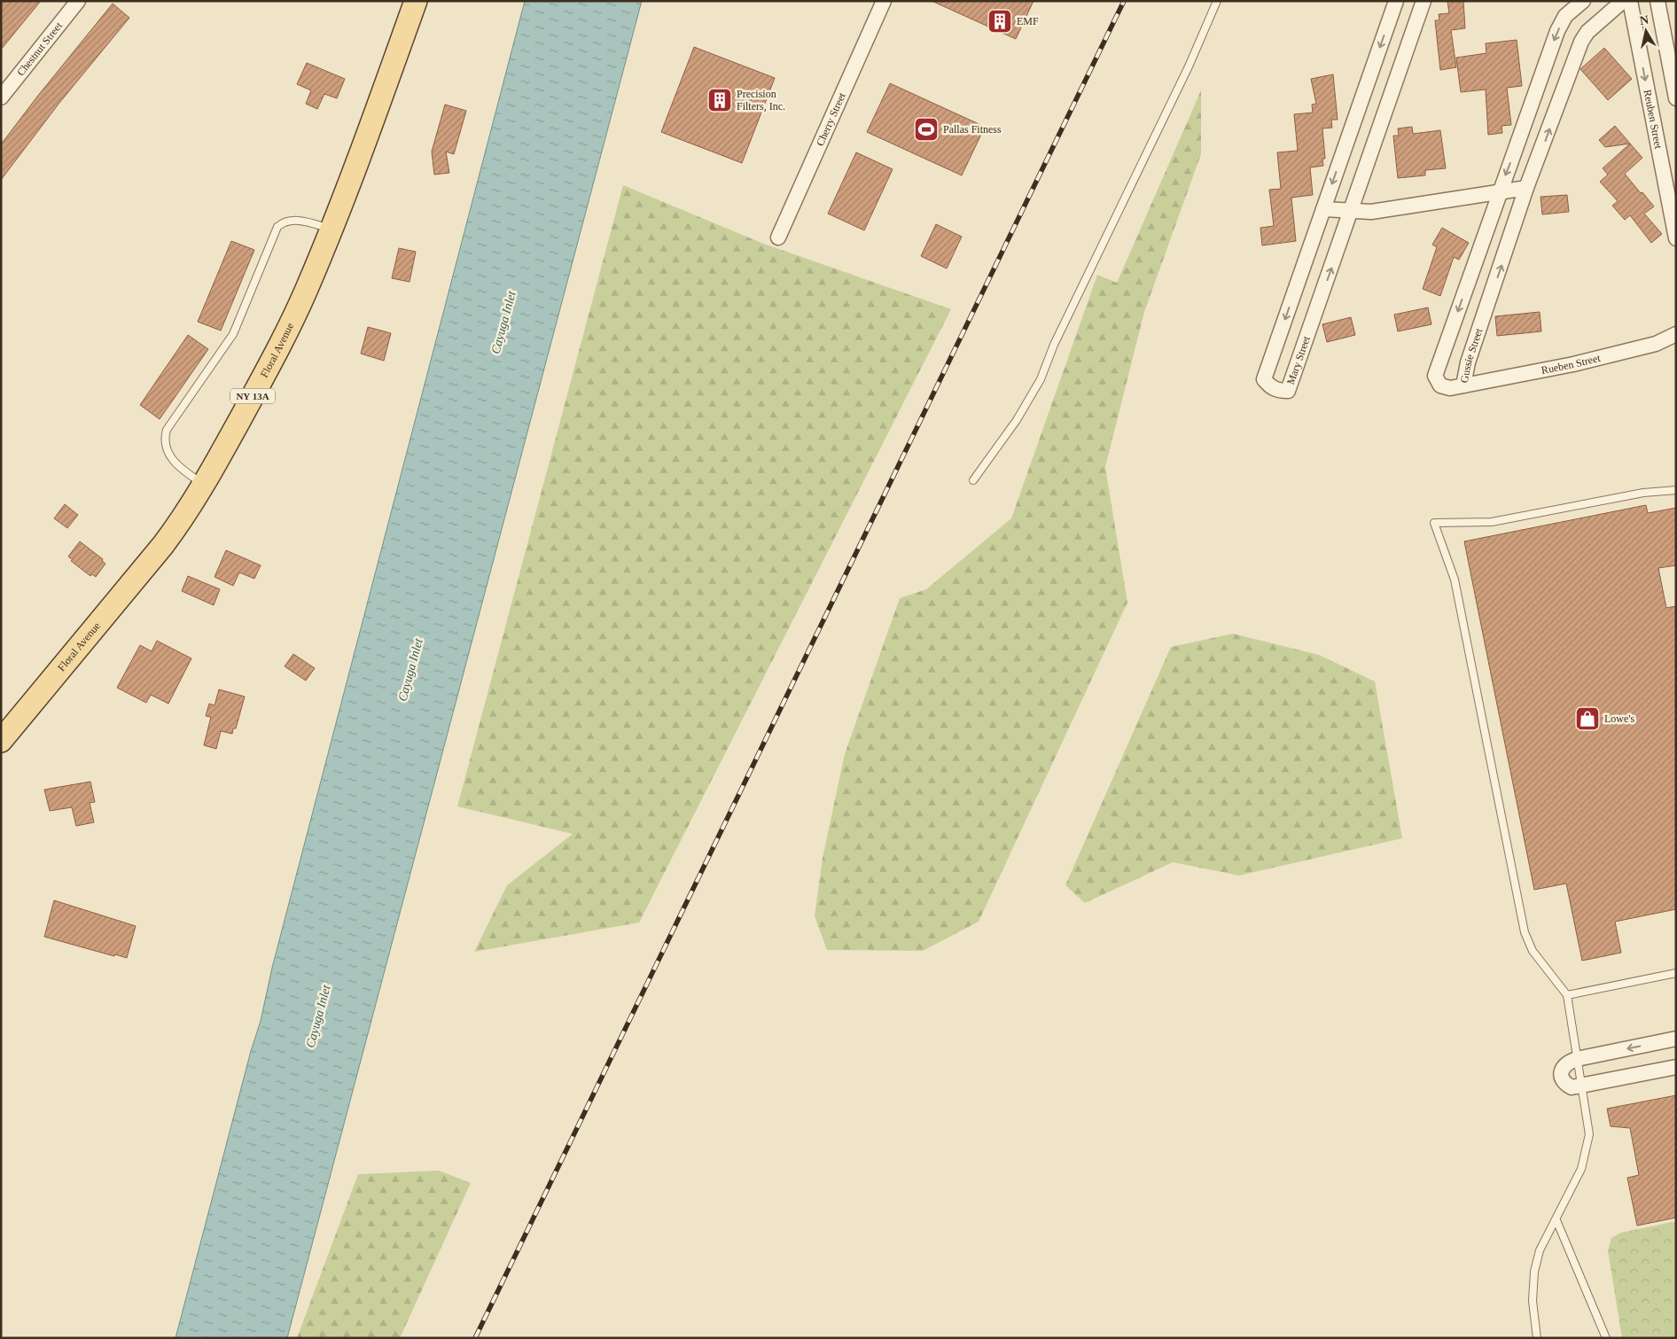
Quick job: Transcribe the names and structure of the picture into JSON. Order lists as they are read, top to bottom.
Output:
{
  "streets": {
    "main road": ["Floral Avenue", "NY 13A"],
    "street": [
      "Chestnut Street",
      "Cherry Street",
      "Reuben Street",
      "Gussie Street",
      "Mary Street",
      "Rueben Street"
    ]
  },
  "crossings": [
    ["Gussie Street", "Rueben Street"]
  ],
  "water": ["Cayuga Inlet"],
  "places": {
    "building": ["EMF", "Precision Filters, Inc."],
    "sports": ["Pallas Fitness"],
    "shop": ["Lowe's"]
  },
  "north": "top"
}
